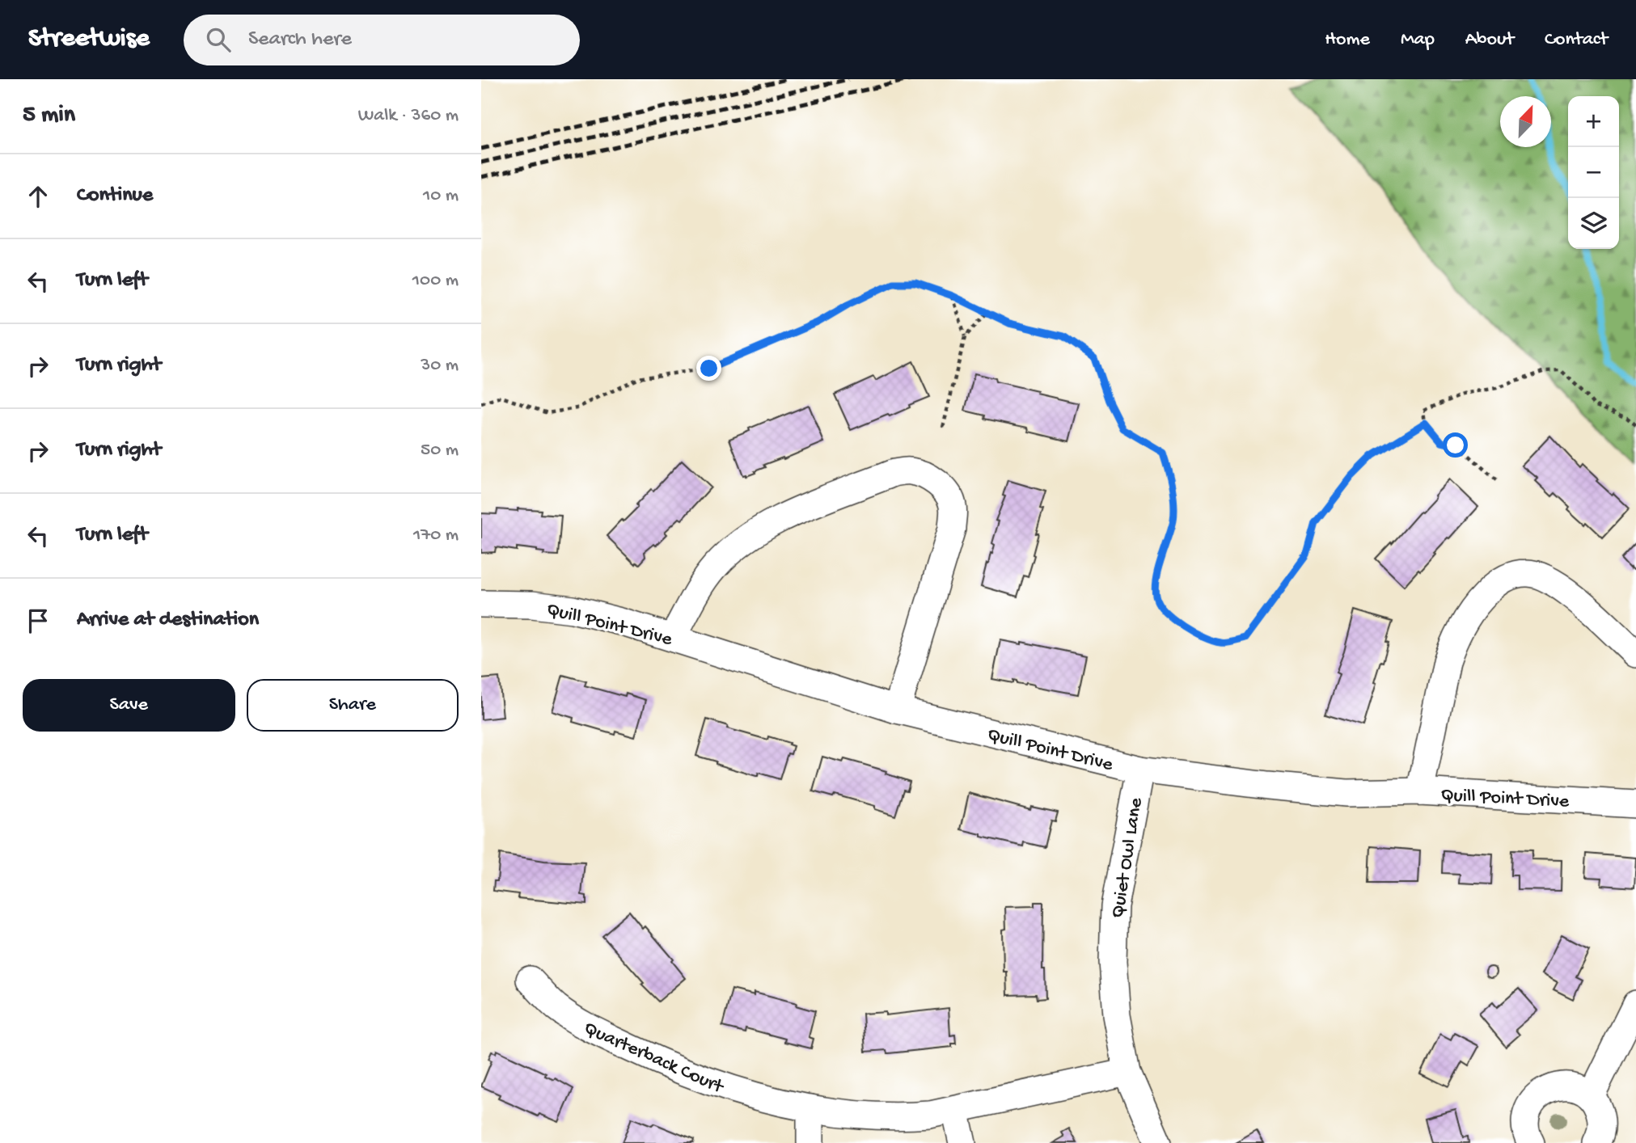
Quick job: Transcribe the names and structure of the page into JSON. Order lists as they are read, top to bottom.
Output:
{
  "streets": {
    "street": ["Quill Point Drive", "Quiet Owl Lane", "Quarterback Court"]
  },
  "crossings": [
    ["Quill Point Drive", "Quiet Owl Lane"],
    ["Quiet Owl Lane", "Quarterback Court"]
  ],
  "north": "top right",
  "page": {
    "header": "Streetwise",
    "search": "Search here",
    "nav": [
      "Home",
      "Map",
      "About",
      "Contact"
    ],
    "heading": ["5 min", "Walk · 360 m"],
    "map_buttons": ["+", "−"],
    "list": [
      ["Continue", "10 m"],
      ["Turn left", "100 m"],
      ["Turn right", "30 m"],
      ["Turn right", "50 m"],
      ["Turn left", "170 m"],
      "Arrive at destination"
    ],
    "buttons": ["Save", "Share"]
  }
}
